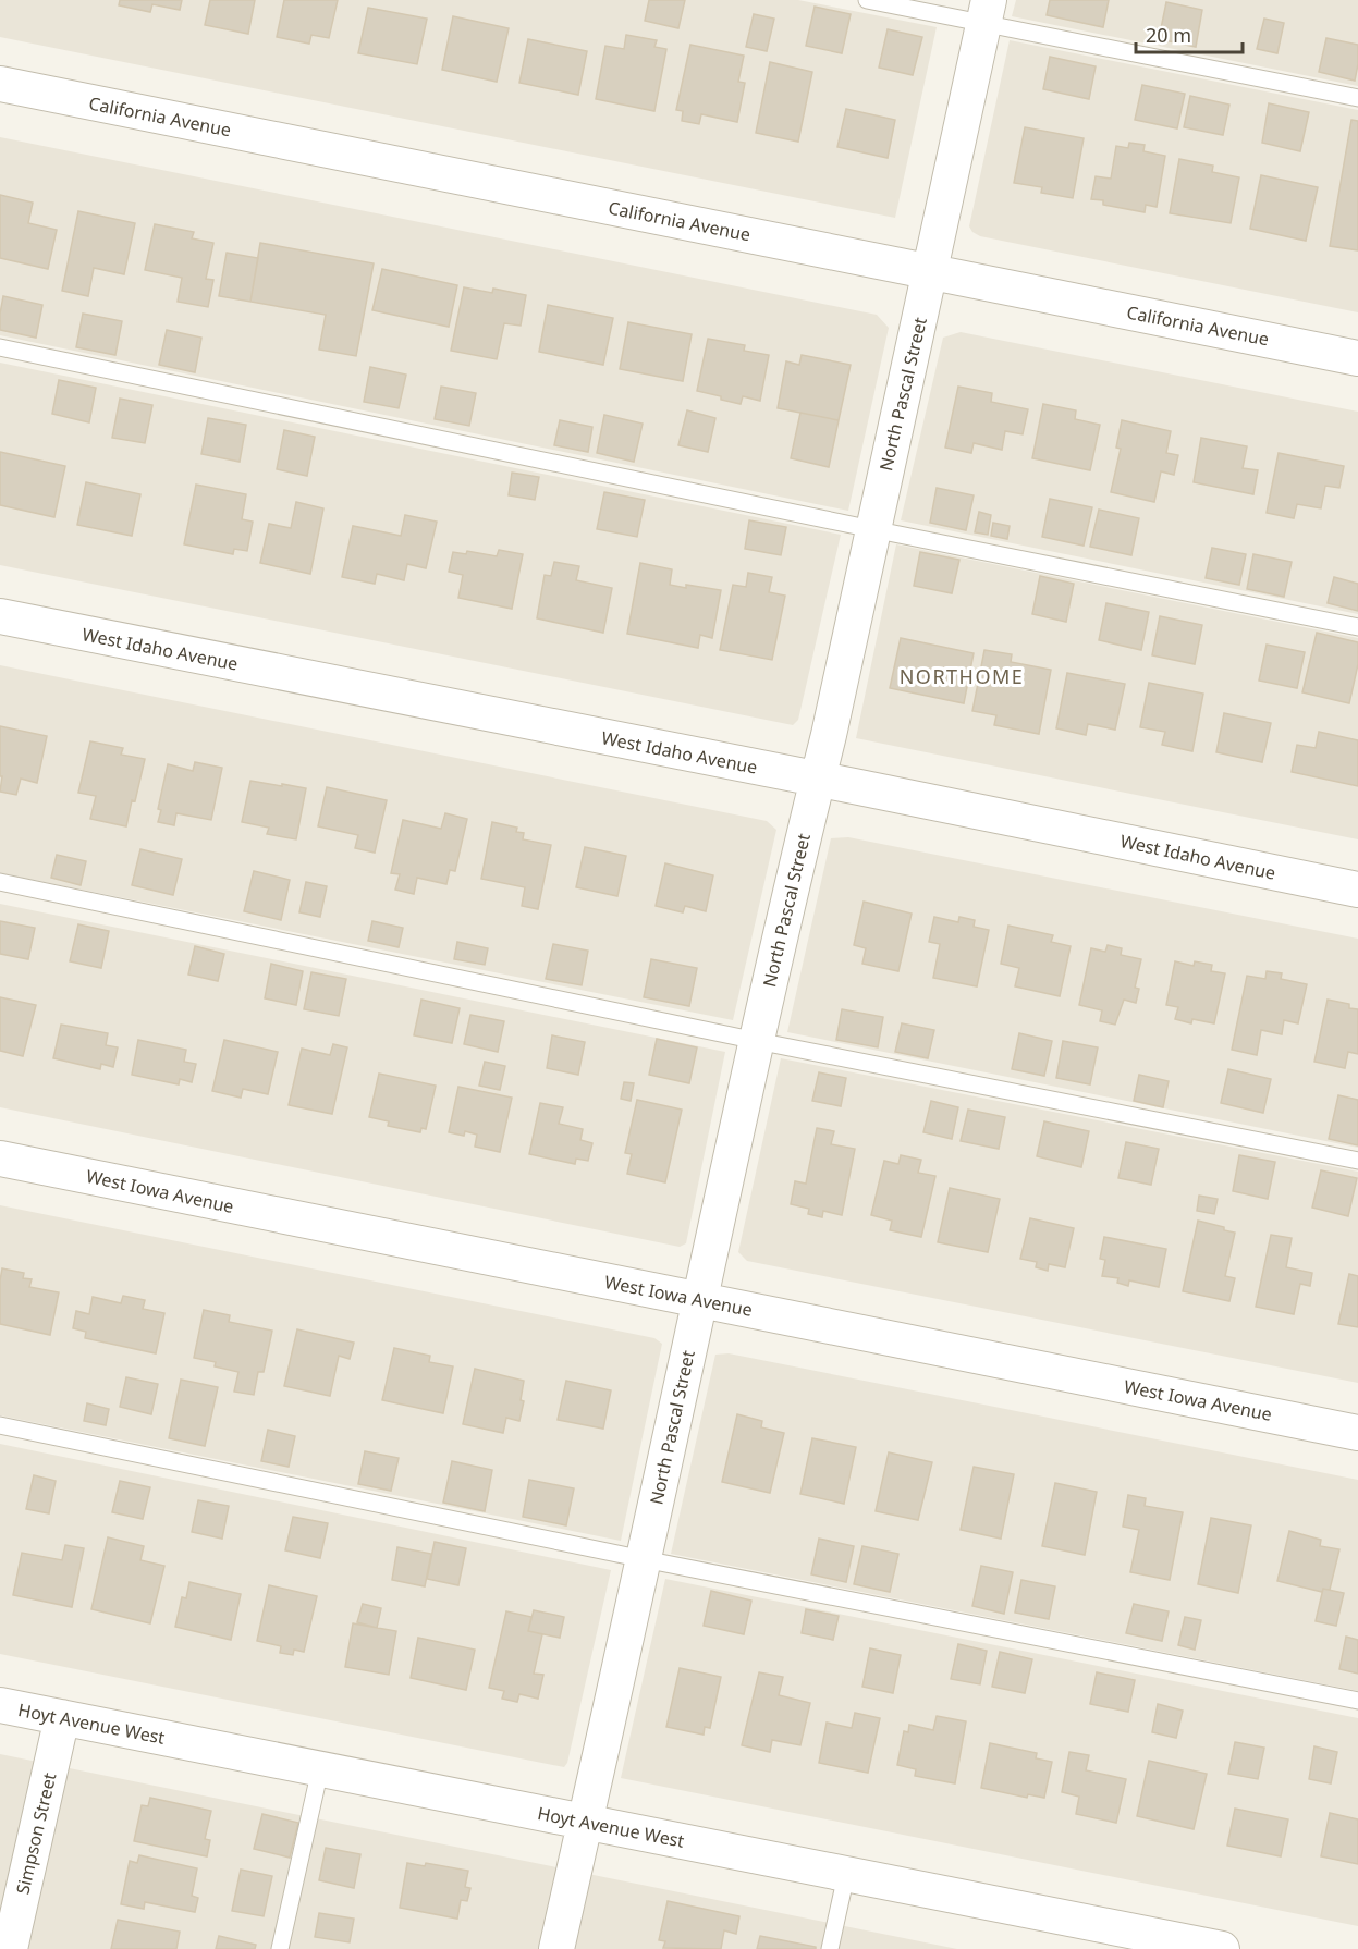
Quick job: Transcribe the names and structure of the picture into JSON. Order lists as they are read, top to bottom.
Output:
{
  "streets": {
    "street": [
      "California Avenue",
      "North Pascal Street",
      "West Idaho Avenue",
      "West Iowa Avenue",
      "Hoyt Avenue West",
      "Simpson Street"
    ]
  },
  "crossings": [
    ["California Avenue", "North Pascal Street"],
    ["North Pascal Street", "West Idaho Avenue"],
    ["North Pascal Street", "West Iowa Avenue"],
    ["North Pascal Street", "Hoyt Avenue West"],
    ["Hoyt Avenue West", "Simpson Street"]
  ],
  "districts": ["NORTHOME"],
  "scale_bar": "20 m"
}
